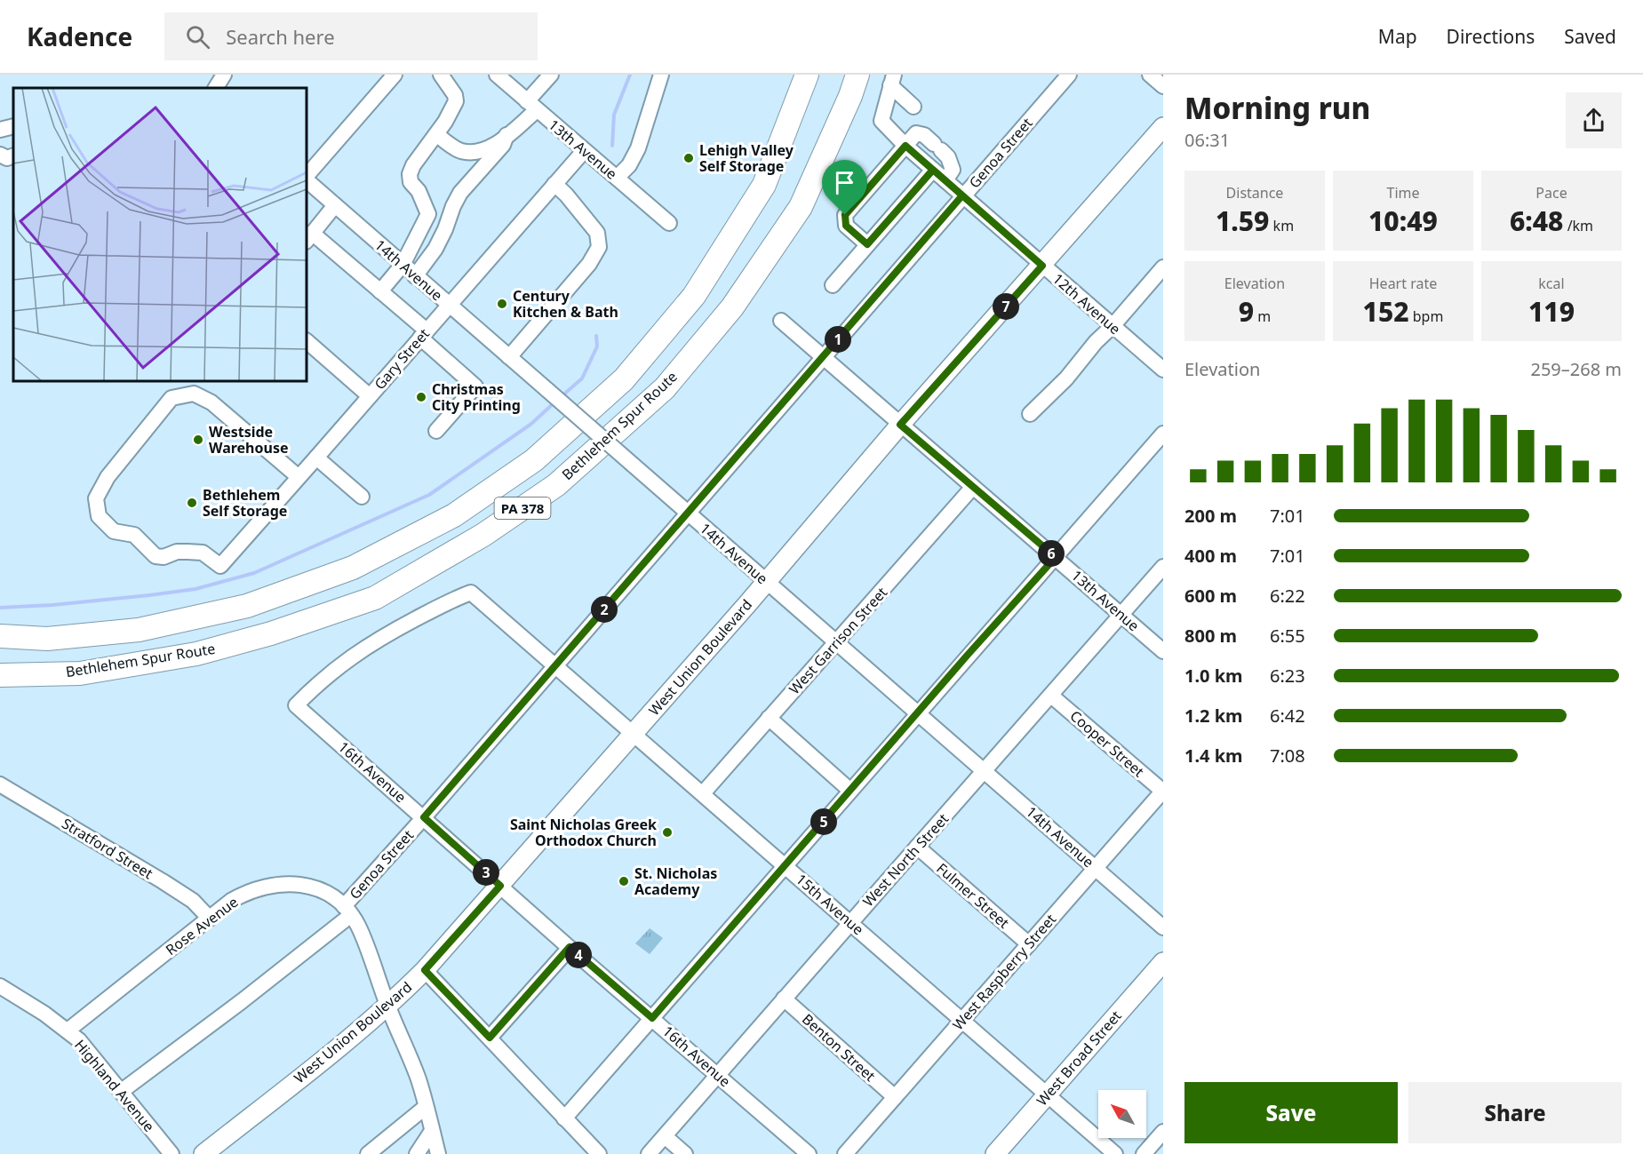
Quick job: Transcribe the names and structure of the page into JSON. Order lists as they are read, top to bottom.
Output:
{
  "streets": {
    "highway": ["Bethlehem Spur Route", "PA 378"],
    "main road": ["West Union Boulevard", "West Broad Street"],
    "street": [
      "13th Avenue",
      "Genoa Street",
      "14th Avenue",
      "12th Avenue",
      "Gary Street",
      "West Garrison Street",
      "Cooper Street",
      "16th Avenue",
      "Stratford Street",
      "West North Street",
      "Fulmer Street",
      "15th Avenue",
      "Rose Avenue",
      "West Raspberry Street",
      "Benton Street",
      "Highland Avenue"
    ]
  },
  "crossings": [
    ["13th Avenue", "Genoa Street"],
    ["13th Avenue", "Gary Street"],
    ["13th Avenue", "West Garrison Street"],
    ["13th Avenue", "West Union Boulevard"],
    ["13th Avenue", "West North Street"],
    ["Genoa Street", "14th Avenue"],
    ["Genoa Street", "12th Avenue"],
    ["Genoa Street", "16th Avenue"],
    ["Genoa Street", "15th Avenue"],
    ["Genoa Street", "Rose Avenue"],
    ["Genoa Street", "Highland Avenue"],
    ["14th Avenue", "Gary Street"],
    ["14th Avenue", "West Garrison Street"],
    ["14th Avenue", "West Union Boulevard"],
    ["14th Avenue", "West North Street"],
    ["14th Avenue", "West Raspberry Street"],
    ["12th Avenue", "West Union Boulevard"],
    ["West Garrison Street", "15th Avenue"],
    ["West Union Boulevard", "16th Avenue"],
    ["West Union Boulevard", "15th Avenue"],
    ["Cooper Street", "West North Street"],
    ["Cooper Street", "West Raspberry Street"],
    ["16th Avenue", "West North Street"],
    ["16th Avenue", "15th Avenue"],
    ["Stratford Street", "Rose Avenue"],
    ["West North Street", "Fulmer Street"],
    ["West North Street", "15th Avenue"],
    ["West North Street", "Benton Street"],
    ["Fulmer Street", "West Raspberry Street"],
    ["15th Avenue", "West Raspberry Street"],
    ["15th Avenue", "West Broad Street"],
    ["Rose Avenue", "Highland Avenue"],
    ["West Raspberry Street", "Benton Street"]
  ],
  "places": [
    "Lehigh Valley Self Storage",
    "Century Kitchen & Bath",
    "Christmas City Printing",
    "Westside Warehouse",
    "Bethlehem Self Storage",
    "Saint Nicholas Greek Orthodox Church",
    "St. Nicholas Academy"
  ],
  "north": "top left",
  "page": {
    "header": "Kadence",
    "search": "Search here",
    "nav": ["Map", "Directions", "Saved"],
    "heading": ["Morning run", "06:31"],
    "stats": [
      ["Distance", "1.59 km"],
      ["Time", "10:49"],
      ["Pace", "6:48 /km"],
      ["Elevation", "9 m"],
      ["Heart rate", "152 bpm"],
      ["kcal", "119"]
    ],
    "pins": [
      "7",
      "1",
      "6",
      "2",
      "5",
      "3",
      "4"
    ],
    "chart": ["Elevation", "259–268 m"],
    "list": [
      {
        "name": "200 m",
        "note": "7:01"
      },
      {
        "name": "400 m",
        "note": "7:01"
      },
      {
        "name": "600 m",
        "note": "6:22"
      },
      {
        "name": "800 m",
        "note": "6:55"
      },
      {
        "name": "1.0 km",
        "note": "6:23"
      },
      {
        "name": "1.2 km",
        "note": "6:42"
      },
      {
        "name": "1.4 km",
        "note": "7:08"
      }
    ],
    "buttons": ["Save", "Share"]
  }
}
